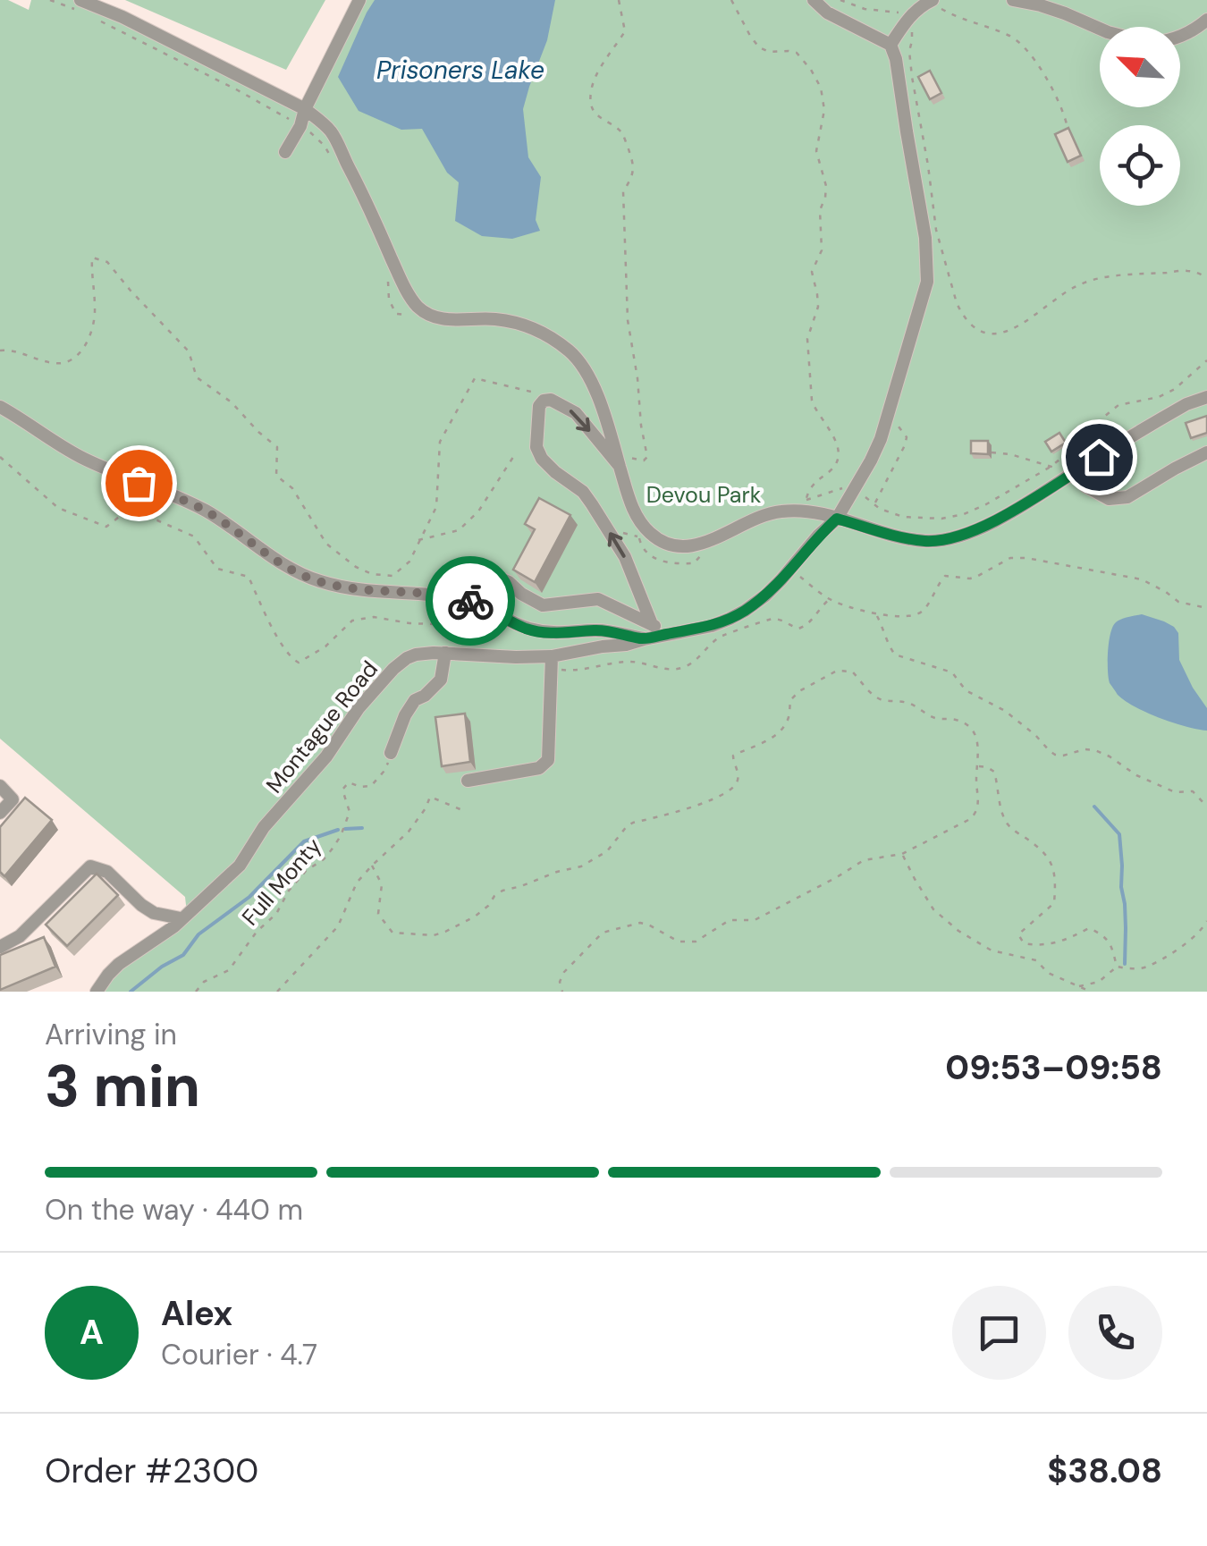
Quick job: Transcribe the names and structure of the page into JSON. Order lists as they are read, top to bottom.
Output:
{
  "streets": {
    "street": ["Montague Road"],
    "path": ["Full Monty"]
  },
  "water": ["Prisoners Lake"],
  "parks": ["Devou Park"],
  "north": "top left",
  "page": {
    "heading": ["3 min", "Arriving in", "09:53–09:58"],
    "panel": [
      "Alex",
      "Courier · 4.7",
      "Order #2300",
      "$38.08"
    ],
    "bar": "On the way · 440 m",
    "round": "A"
  }
}
